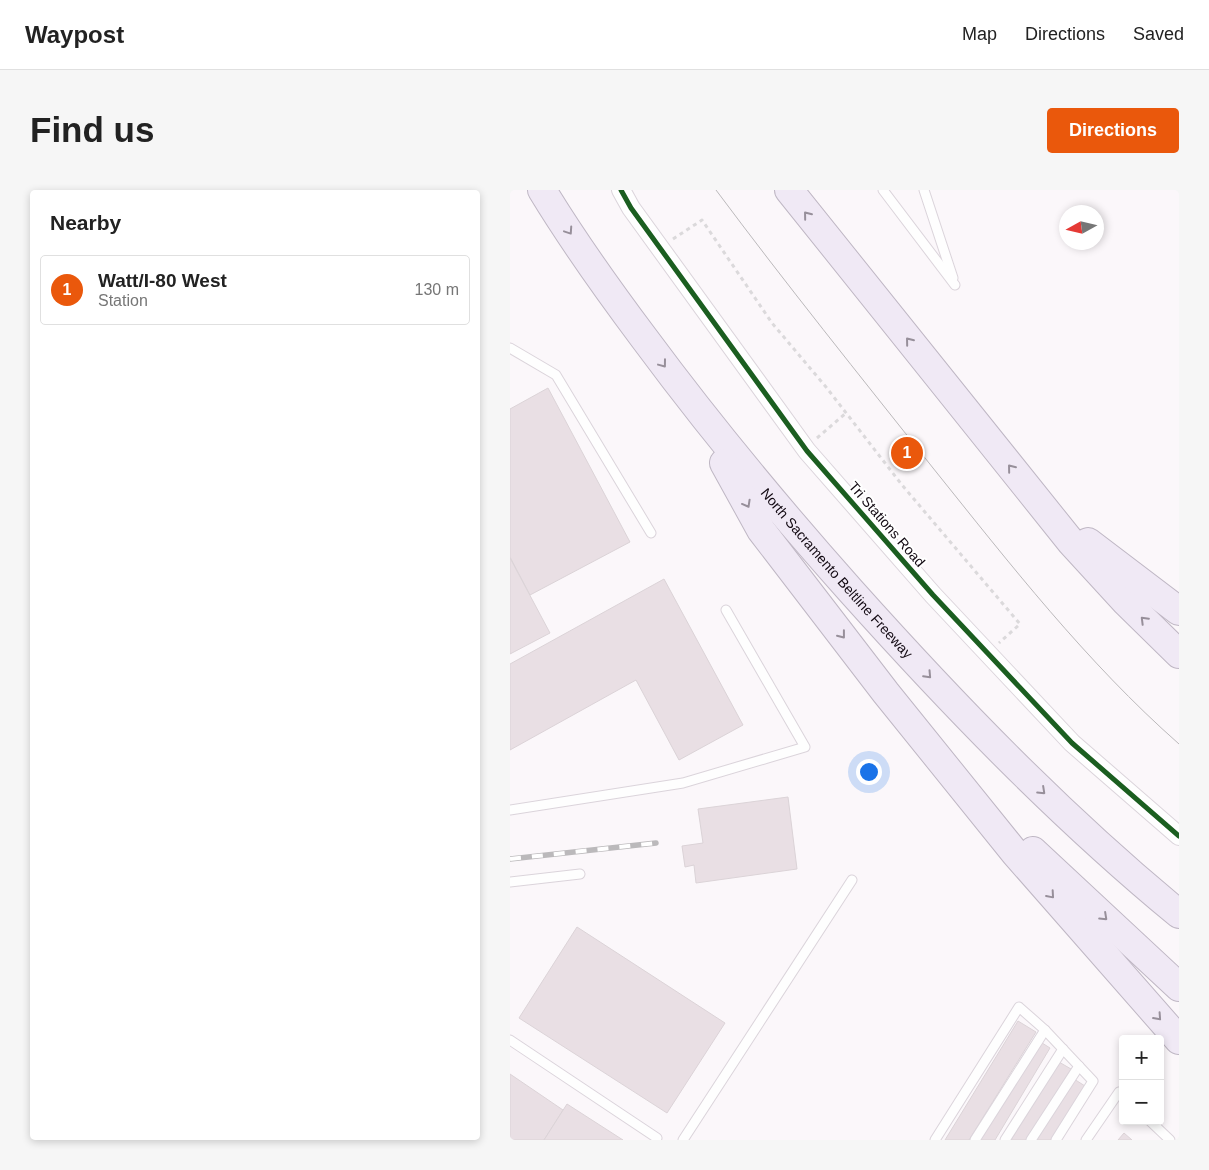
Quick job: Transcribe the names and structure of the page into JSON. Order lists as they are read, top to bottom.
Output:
{
  "streets": {
    "highway": ["North Sacramento Beltline Freeway"],
    "street": ["Tri Stations Road"]
  },
  "north": "left",
  "page": {
    "header": "Waypost",
    "nav": ["Map", "Directions", "Saved"],
    "buttons": "Directions",
    "title": "Find us",
    "heading": "Nearby",
    "list": [
      {
        "mark": "1",
        "name": "Watt/I-80 West",
        "note": "Station",
        "value": "130 m"
      }
    ],
    "pins": "1",
    "map_buttons": ["+", "−"]
  }
}
